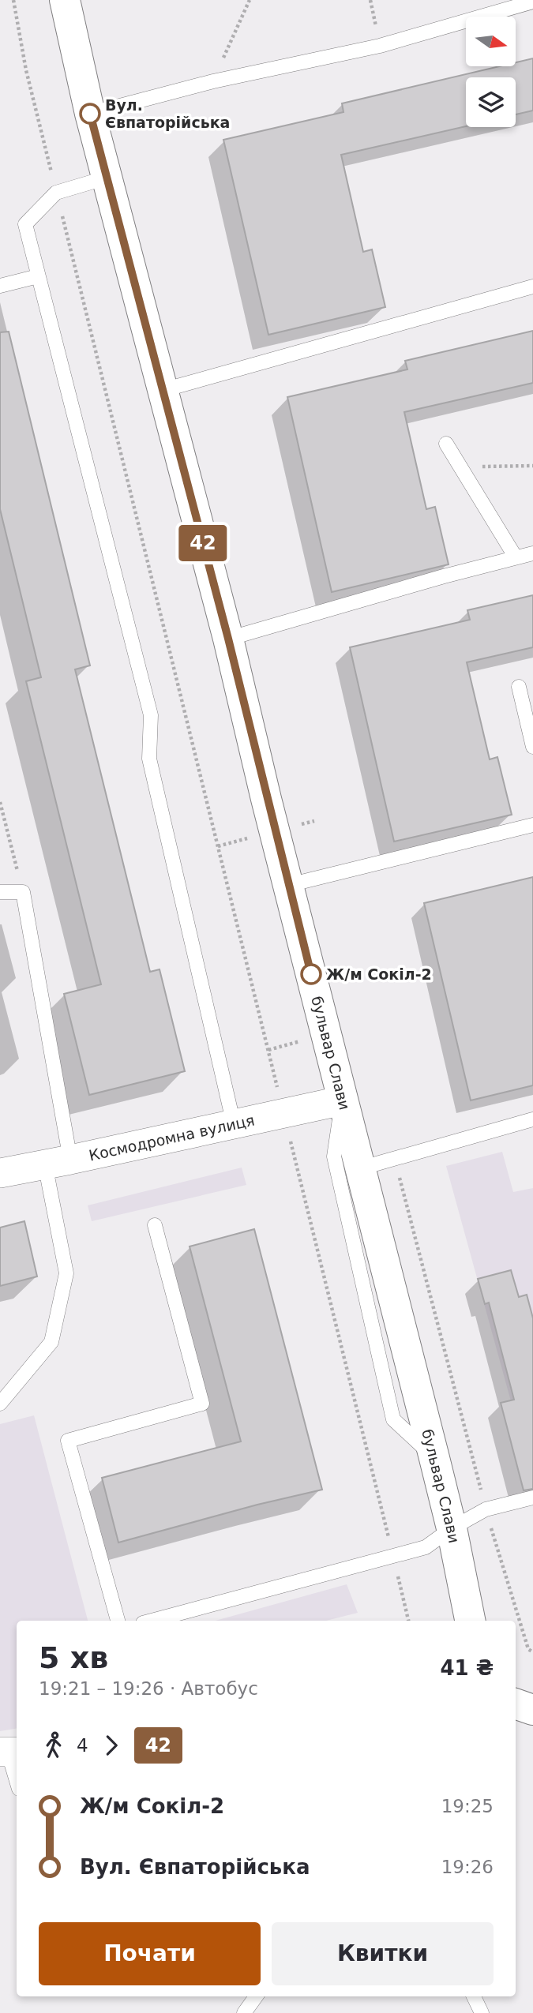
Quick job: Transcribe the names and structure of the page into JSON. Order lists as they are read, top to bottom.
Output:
{
  "streets": {
    "street": ["бульвар Слави", "Космодромна вулиця"]
  },
  "crossings": [
    ["бульвар Слави", "Космодромна вулиця"]
  ],
  "places": ["Вул. Євпаторійська", "Ж/м Сокіл-2"],
  "lines": ["bus line 42"],
  "north": "right",
  "page": {
    "on_map": "42",
    "heading": ["5 хв", "19:21 – 19:26 · Автобус", "41 ₴"],
    "legs": ["4", "42"],
    "list": [
      {
        "name": "Ж/м Сокіл-2",
        "value": "19:25"
      },
      {
        "name": "Вул. Євпаторійська",
        "value": "19:26"
      }
    ],
    "buttons": ["Почати", "Квитки"]
  }
}
